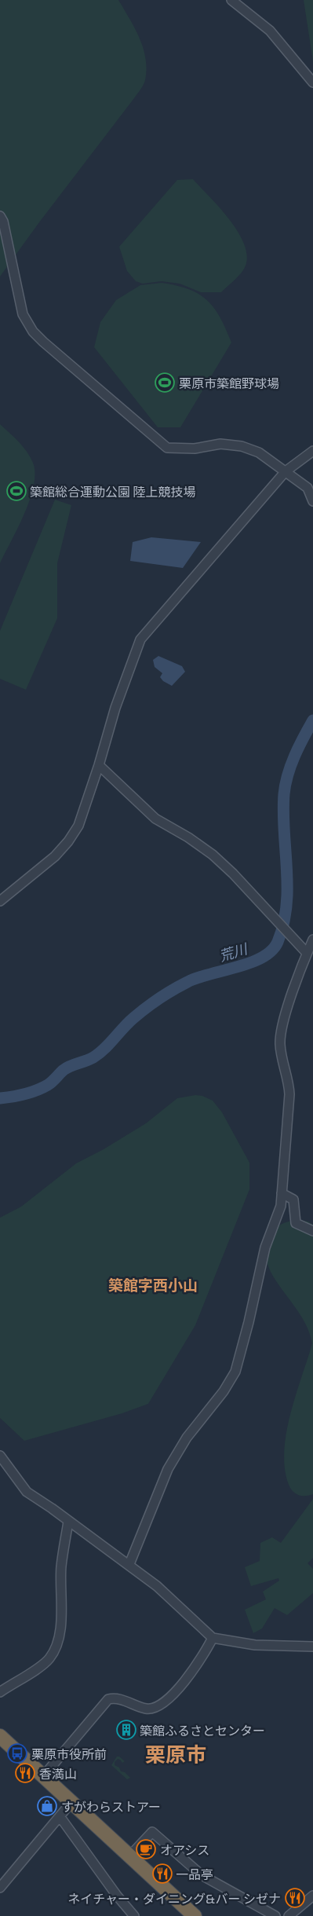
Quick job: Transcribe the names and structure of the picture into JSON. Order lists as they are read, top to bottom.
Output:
{
  "districts": ["築館字西小山", "栗原市"],
  "water": ["荒川"],
  "places": {
    "sports": ["栗原市築館野球場", "築館総合運動公園 陸上競技場"],
    "building": ["築館ふるさとセンター"],
    "bus stop": ["栗原市役所前"],
    "restaurant": ["香満山", "一品亭", "ネイチャー・ダイニング&バー シゼナ"],
    "shop": ["すがわらストアー"],
    "cafe": ["オアシス"]
  }
}
